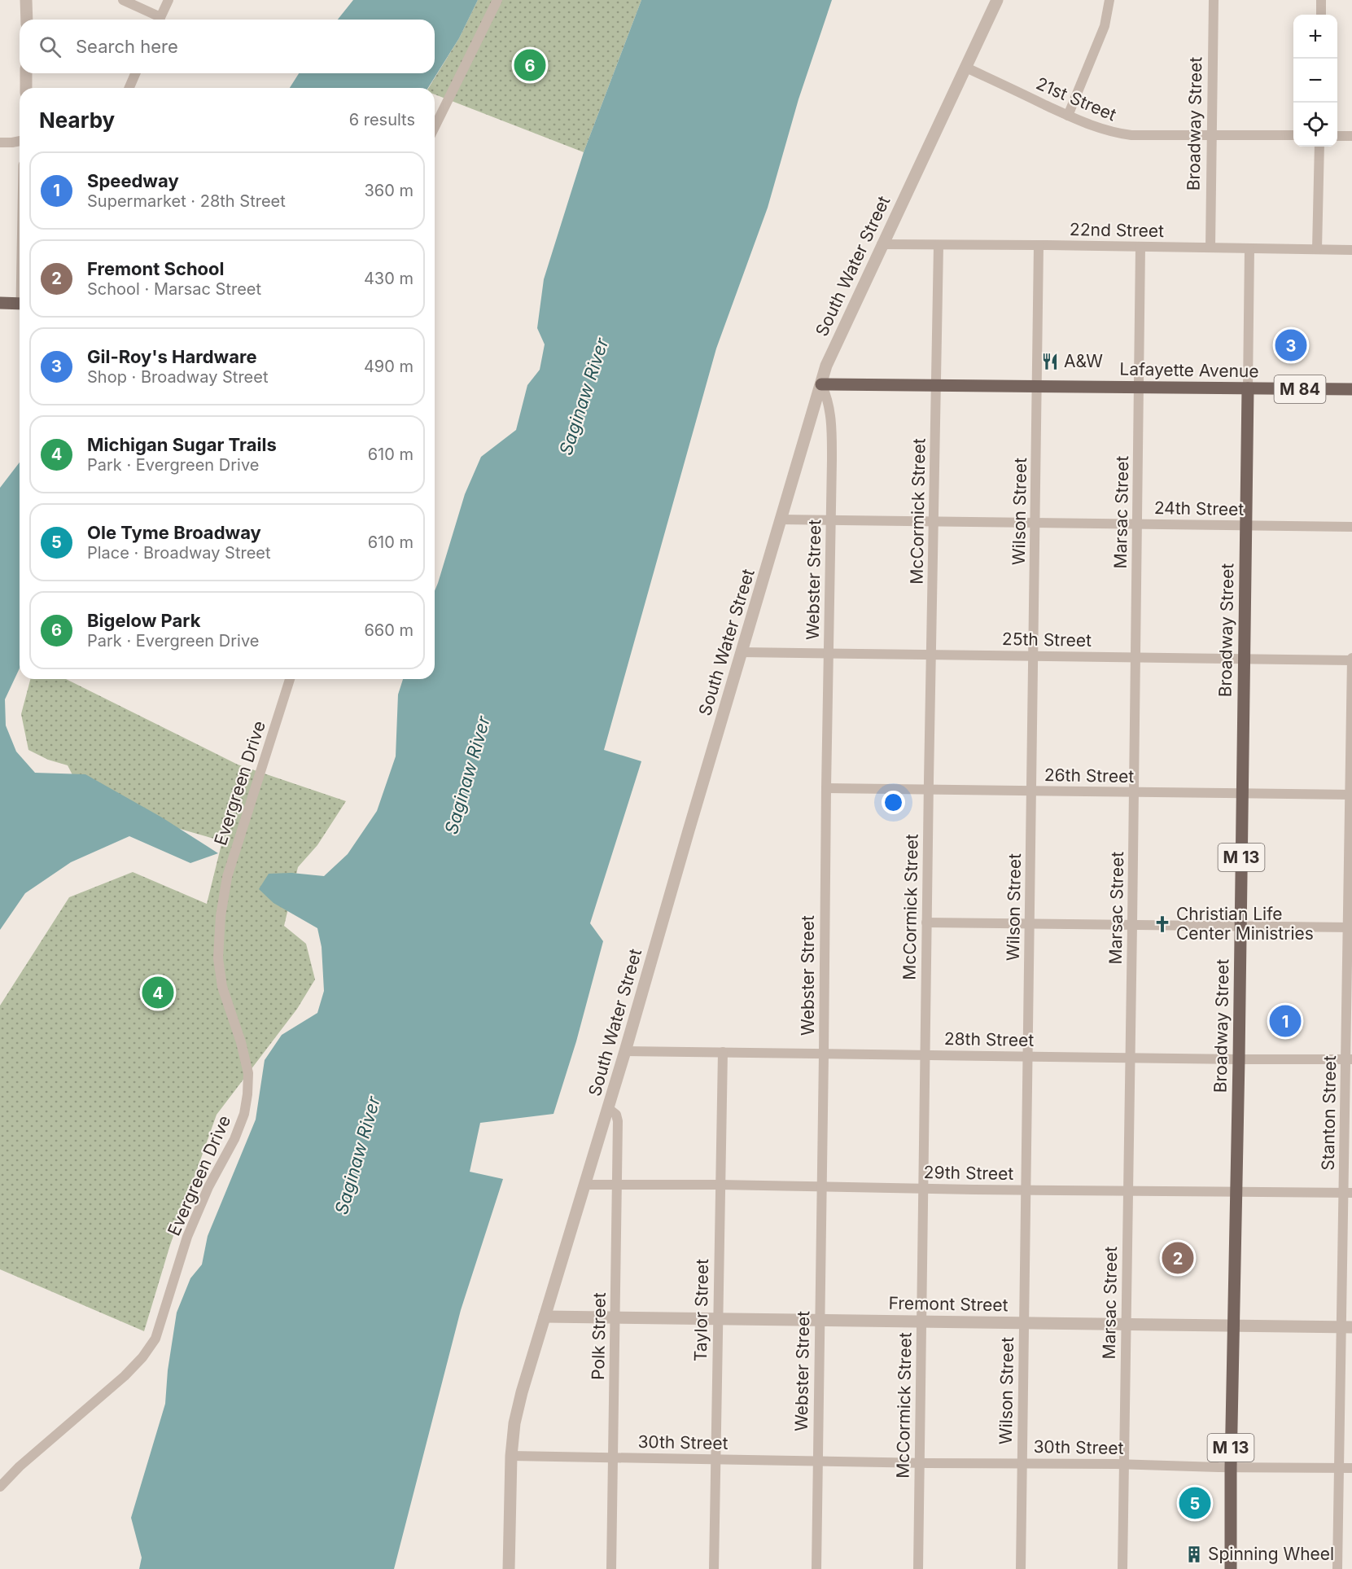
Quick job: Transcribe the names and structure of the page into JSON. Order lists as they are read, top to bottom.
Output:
{
  "streets": {
    "main road": [
      "Broadway Street",
      "Lafayette Avenue",
      "M 84",
      "M 13"
    ],
    "street": [
      "21st Street",
      "22nd Street",
      "South Water Street",
      "24th Street",
      "McCormick Street",
      "Wilson Street",
      "Marsac Street",
      "Webster Street",
      "25th Street",
      "26th Street",
      "Evergreen Drive",
      "28th Street",
      "Stanton Street",
      "29th Street",
      "Fremont Street",
      "Taylor Street",
      "Polk Street",
      "30th Street"
    ]
  },
  "crossings": [
    ["21st Street", "Broadway Street"],
    ["21st Street", "South Water Street"],
    ["Broadway Street", "22nd Street"],
    ["Broadway Street", "Lafayette Avenue"],
    ["Broadway Street", "24th Street"],
    ["Broadway Street", "25th Street"],
    ["Broadway Street", "26th Street"],
    ["Broadway Street", "28th Street"],
    ["Broadway Street", "29th Street"],
    ["Broadway Street", "Fremont Street"],
    ["Broadway Street", "30th Street"],
    ["22nd Street", "South Water Street"],
    ["22nd Street", "McCormick Street"],
    ["22nd Street", "Wilson Street"],
    ["22nd Street", "Marsac Street"],
    ["South Water Street", "Lafayette Avenue"],
    ["South Water Street", "24th Street"],
    ["South Water Street", "Webster Street"],
    ["South Water Street", "25th Street"],
    ["South Water Street", "28th Street"],
    ["South Water Street", "29th Street"],
    ["South Water Street", "Fremont Street"],
    ["South Water Street", "Polk Street"],
    ["South Water Street", "30th Street"],
    ["Lafayette Avenue", "McCormick Street"],
    ["Lafayette Avenue", "Wilson Street"],
    ["Lafayette Avenue", "Marsac Street"],
    ["Lafayette Avenue", "Webster Street"],
    ["24th Street", "McCormick Street"],
    ["24th Street", "Wilson Street"],
    ["24th Street", "Marsac Street"],
    ["24th Street", "Webster Street"],
    ["McCormick Street", "25th Street"],
    ["McCormick Street", "26th Street"],
    ["McCormick Street", "28th Street"],
    ["McCormick Street", "29th Street"],
    ["McCormick Street", "Fremont Street"],
    ["McCormick Street", "30th Street"],
    ["Wilson Street", "25th Street"],
    ["Wilson Street", "26th Street"],
    ["Wilson Street", "28th Street"],
    ["Wilson Street", "29th Street"],
    ["Wilson Street", "Fremont Street"],
    ["Wilson Street", "30th Street"],
    ["Marsac Street", "25th Street"],
    ["Marsac Street", "26th Street"],
    ["Marsac Street", "28th Street"],
    ["Marsac Street", "29th Street"],
    ["Marsac Street", "Fremont Street"],
    ["Marsac Street", "30th Street"],
    ["Webster Street", "25th Street"],
    ["Webster Street", "26th Street"],
    ["Webster Street", "28th Street"],
    ["Webster Street", "29th Street"],
    ["Webster Street", "Fremont Street"],
    ["Webster Street", "30th Street"],
    ["25th Street", "Stanton Street"],
    ["26th Street", "Stanton Street"],
    ["28th Street", "Stanton Street"],
    ["28th Street", "Taylor Street"],
    ["Stanton Street", "29th Street"],
    ["Stanton Street", "Fremont Street"],
    ["Stanton Street", "30th Street"],
    ["29th Street", "Taylor Street"],
    ["29th Street", "Polk Street"],
    ["Fremont Street", "Taylor Street"],
    ["Fremont Street", "Polk Street"],
    ["Taylor Street", "30th Street"],
    ["Polk Street", "30th Street"]
  ],
  "water": ["Saginaw River"],
  "places": {
    "restaurant": ["A&W"],
    "church": ["Christian Life Center Ministries"],
    "building": ["Spinning Wheel"]
  },
  "page": {
    "map_buttons": ["+", "−"],
    "search": "Search here",
    "pins": [
      "6",
      "3",
      "4",
      "1",
      "2",
      "5"
    ],
    "heading": ["Nearby", "6 results"],
    "list": [
      {
        "mark": "1",
        "name": "Speedway",
        "note": "Supermarket · 28th Street",
        "value": "360 m"
      },
      {
        "mark": "2",
        "name": "Fremont School",
        "note": "School · Marsac Street",
        "value": "430 m"
      },
      {
        "mark": "3",
        "name": "Gil-Roy's Hardware",
        "note": "Shop · Broadway Street",
        "value": "490 m"
      },
      {
        "mark": "4",
        "name": "Michigan Sugar Trails",
        "note": "Park · Evergreen Drive",
        "value": "610 m"
      },
      {
        "mark": "5",
        "name": "Ole Tyme Broadway",
        "note": "Place · Broadway Street",
        "value": "610 m"
      },
      {
        "mark": "6",
        "name": "Bigelow Park",
        "note": "Park · Evergreen Drive",
        "value": "660 m"
      }
    ]
  }
}
